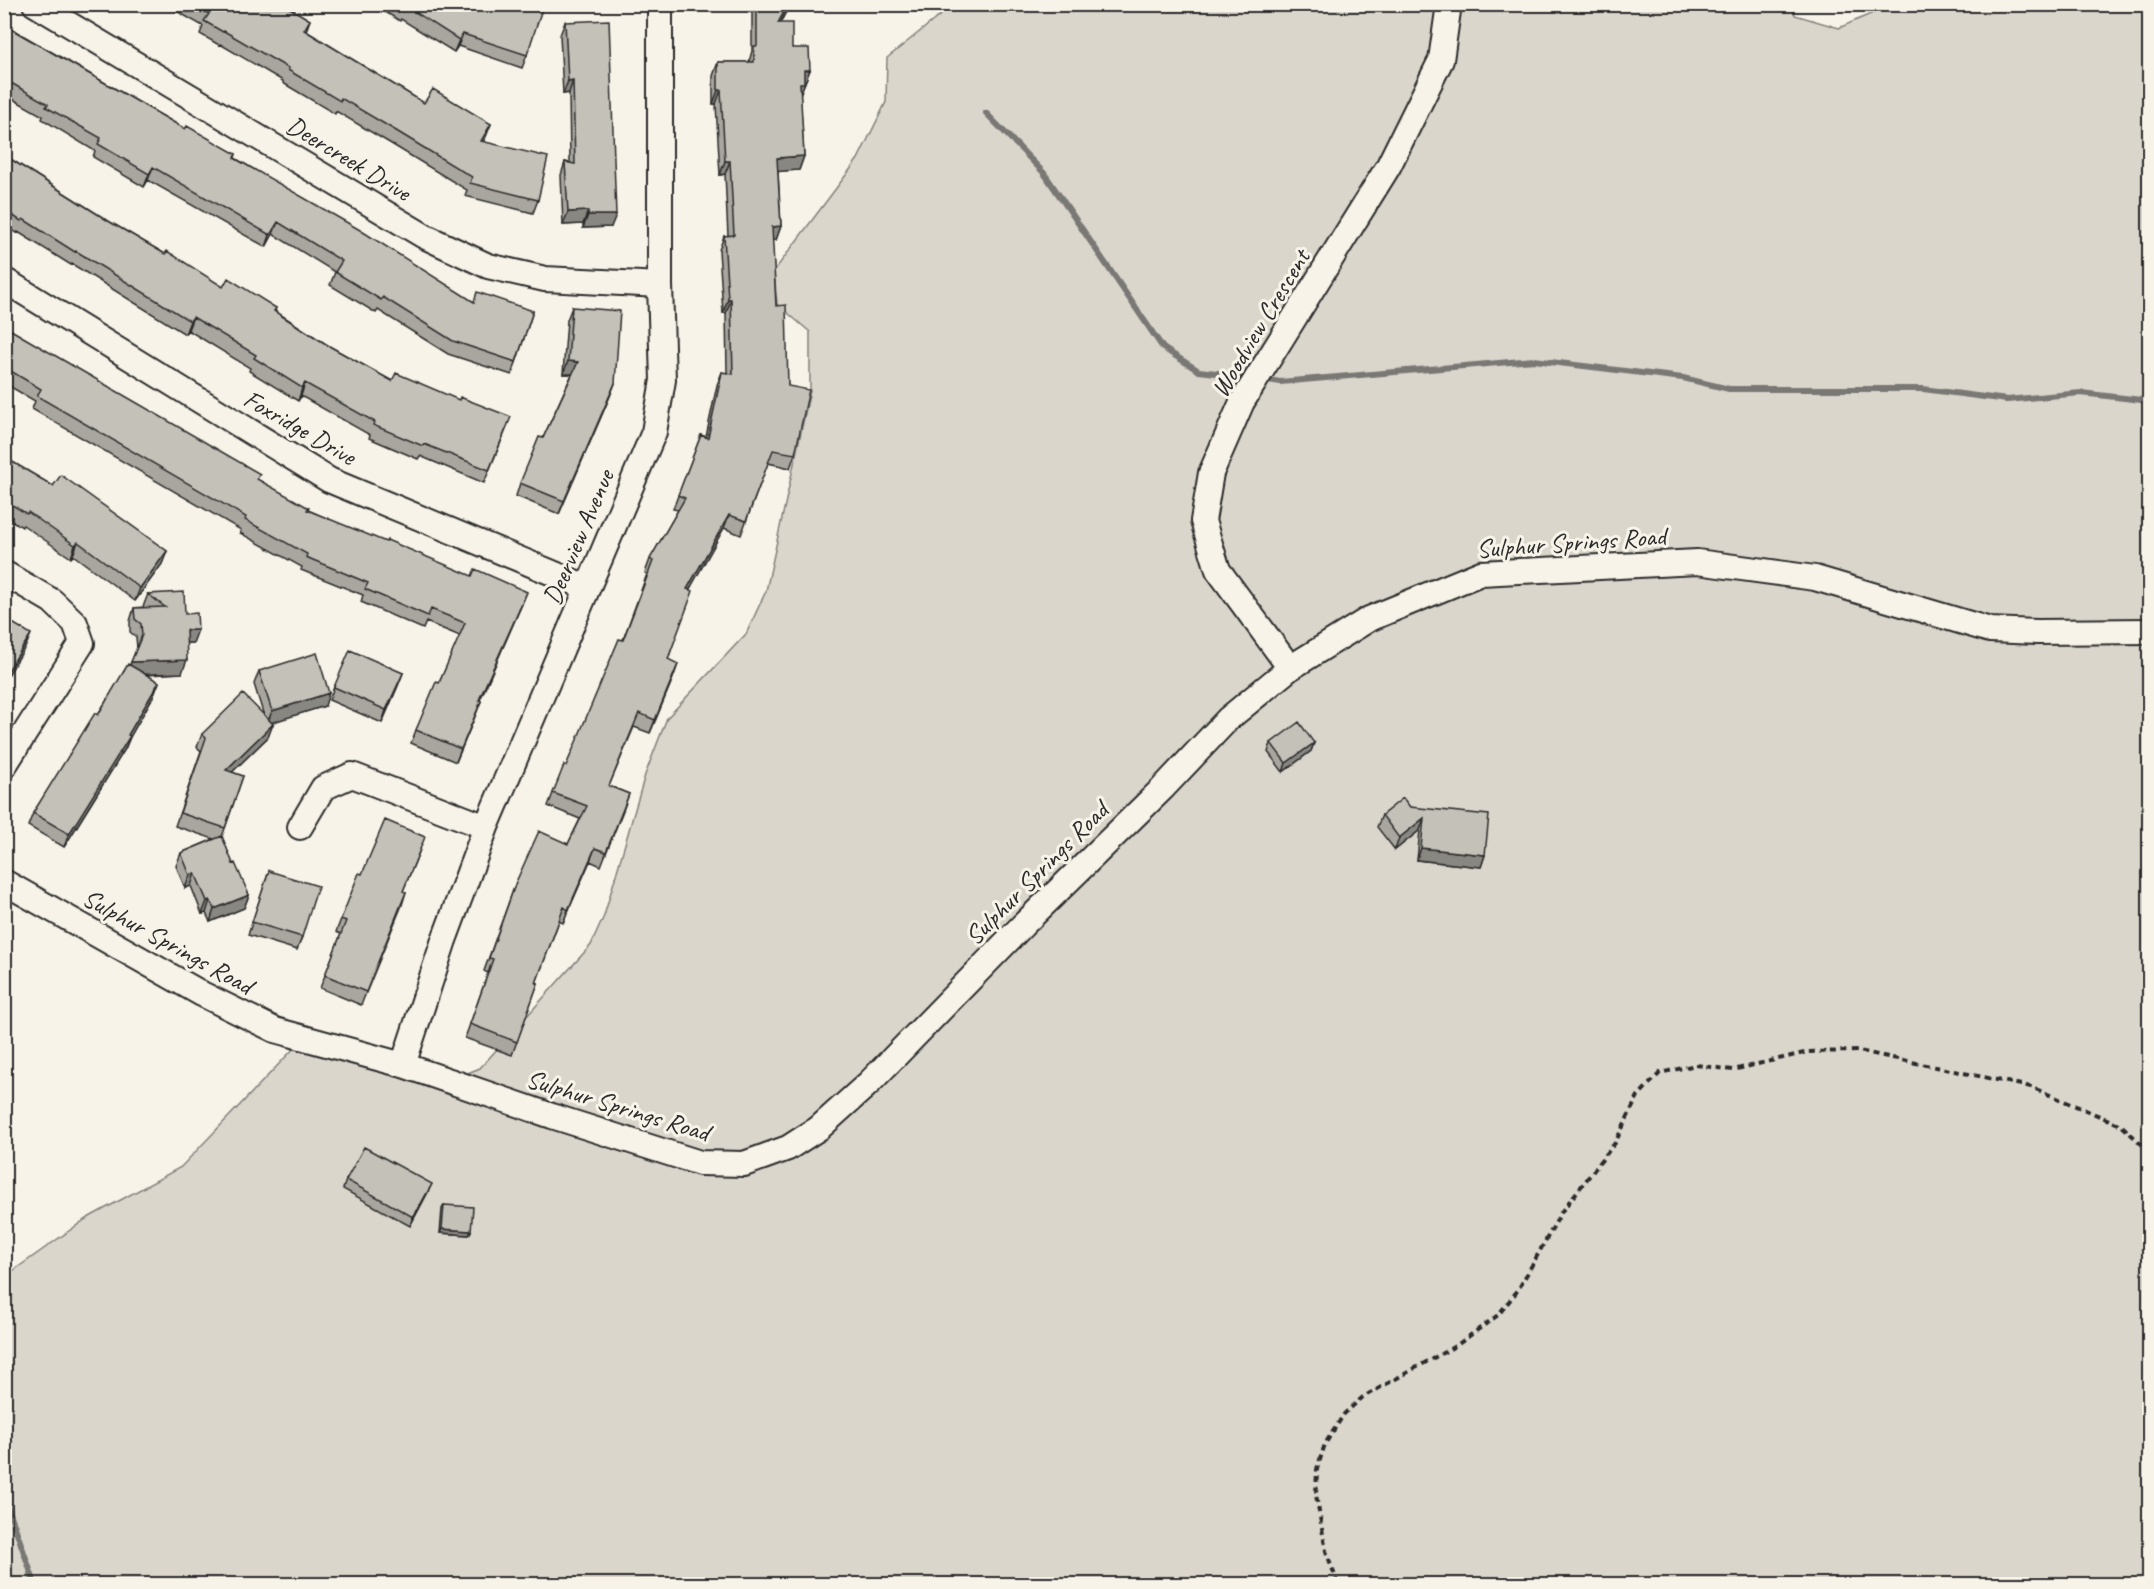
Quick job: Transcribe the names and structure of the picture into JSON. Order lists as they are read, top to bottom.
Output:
{
  "streets": {
    "street": [
      "Deercreek Drive",
      "Woodview Crescent",
      "Foxridge Drive",
      "Deerview Avenue",
      "Sulphur Springs Road"
    ]
  },
  "crossings": [
    ["Deercreek Drive", "Deerview Avenue"],
    ["Woodview Crescent", "Sulphur Springs Road"],
    ["Foxridge Drive", "Deerview Avenue"],
    ["Deerview Avenue", "Sulphur Springs Road"]
  ]
}
